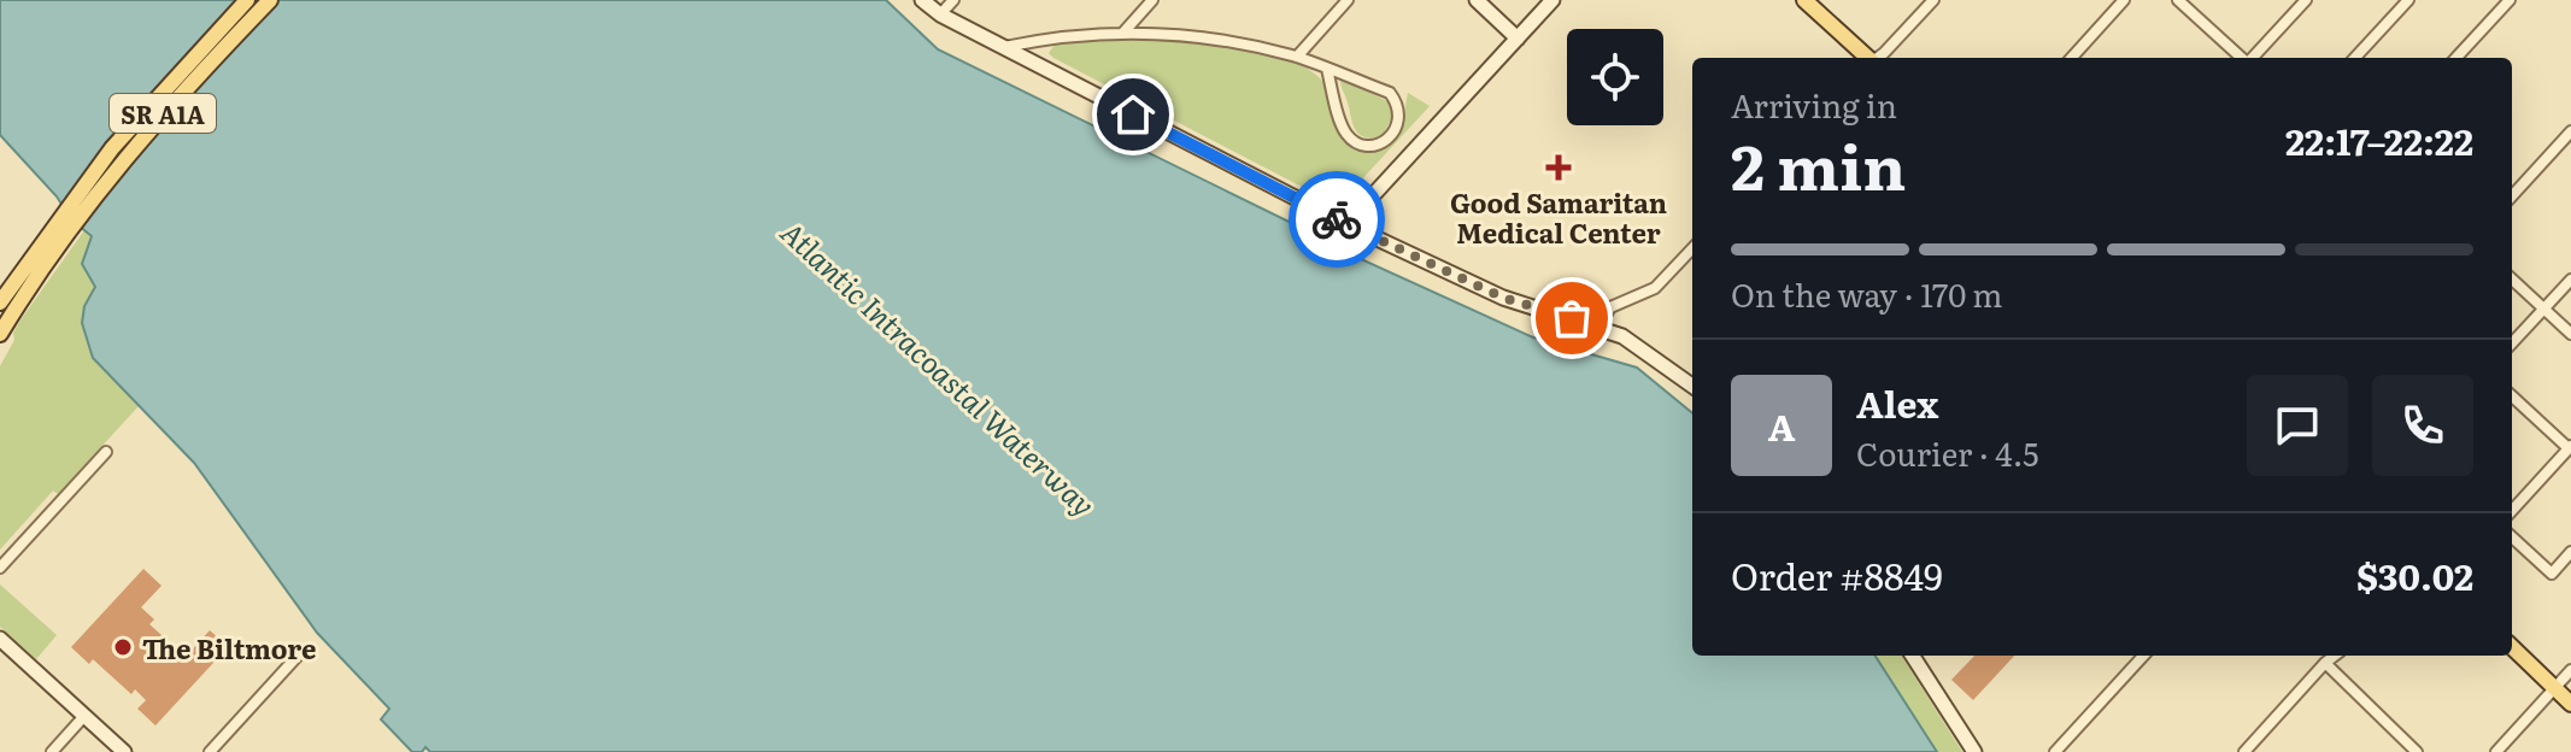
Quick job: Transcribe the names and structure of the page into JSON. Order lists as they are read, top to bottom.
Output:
{
  "streets": {
    "main road": ["SR A1A"]
  },
  "water": ["Atlantic Intracoastal Waterway"],
  "places": {
    "health": ["Good Samaritan Medical Center"],
    "other": ["The Biltmore"]
  },
  "page": {
    "heading": ["2 min", "Arriving in", "22:17–22:22"],
    "panel": [
      "Alex",
      "Courier · 4.5",
      "Order #8849",
      "$30.02"
    ],
    "bar": "On the way · 170 m",
    "round": "A"
  }
}
